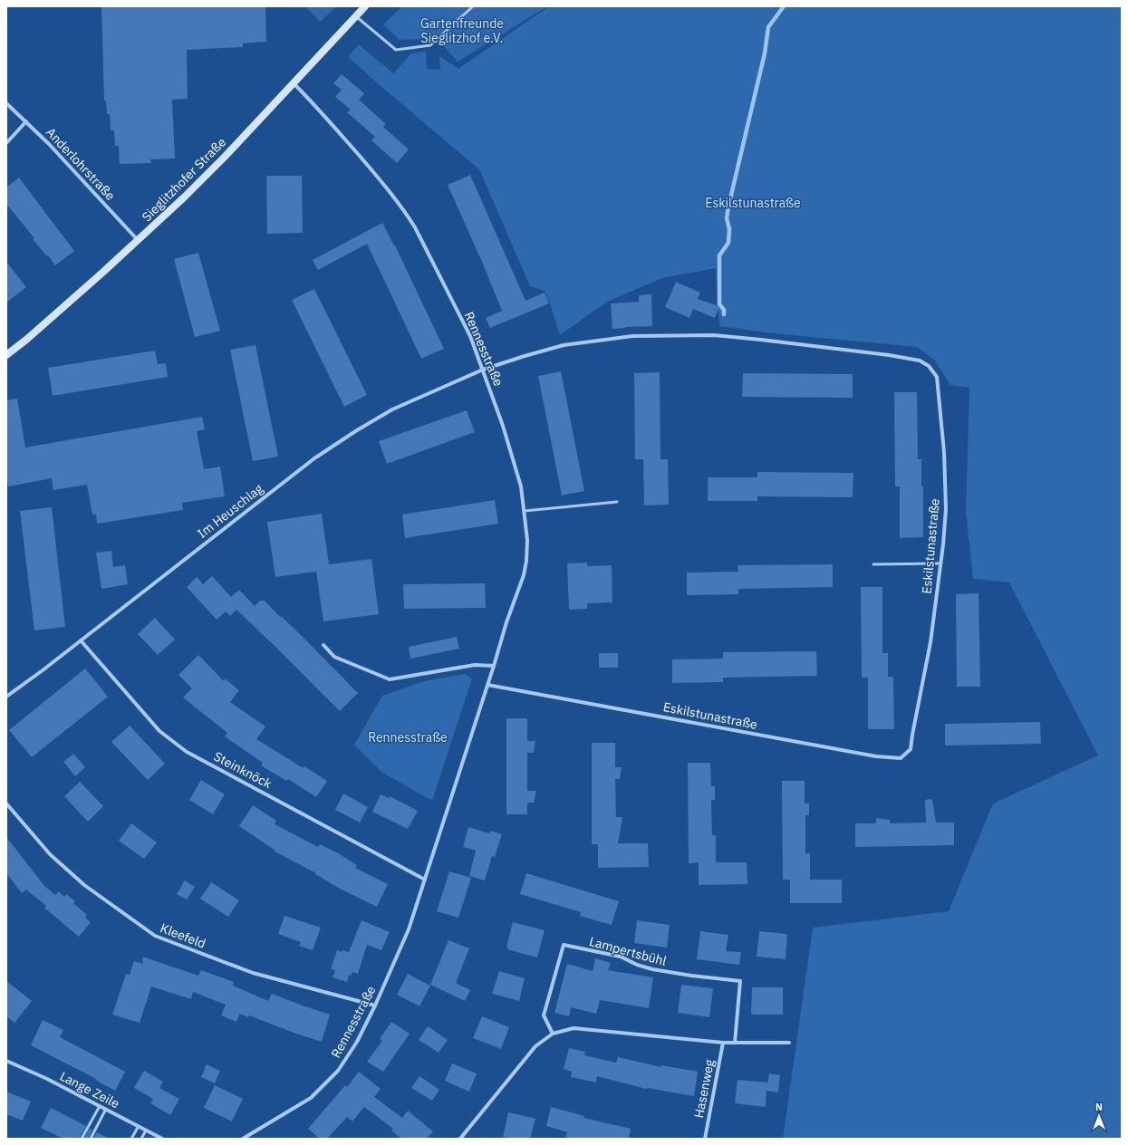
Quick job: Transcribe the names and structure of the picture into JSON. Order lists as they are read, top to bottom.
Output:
{
  "streets": {
    "main road": ["Sieglitzhofer Straße"],
    "street": [
      "Anderlohrstraße",
      "Rennesstraße",
      "Im Heuschlag",
      "Eskilstunastraße",
      "Steinknöck",
      "Kleefeld",
      "Lampertsbühl",
      "Hasenweg",
      "Lange Zeile"
    ]
  },
  "crossings": [
    ["Anderlohrstraße", "Sieglitzhofer Straße"],
    ["Sieglitzhofer Straße", "Rennesstraße"],
    ["Rennesstraße", "Im Heuschlag"],
    ["Rennesstraße", "Eskilstunastraße"],
    ["Rennesstraße", "Steinknöck"],
    ["Rennesstraße", "Kleefeld"],
    ["Im Heuschlag", "Eskilstunastraße"],
    ["Im Heuschlag", "Steinknöck"]
  ],
  "parks": ["Gartenfreunde Sieglitzhof e.V.", "Eskilstunastraße", "Rennesstraße"],
  "north": "top"
}
